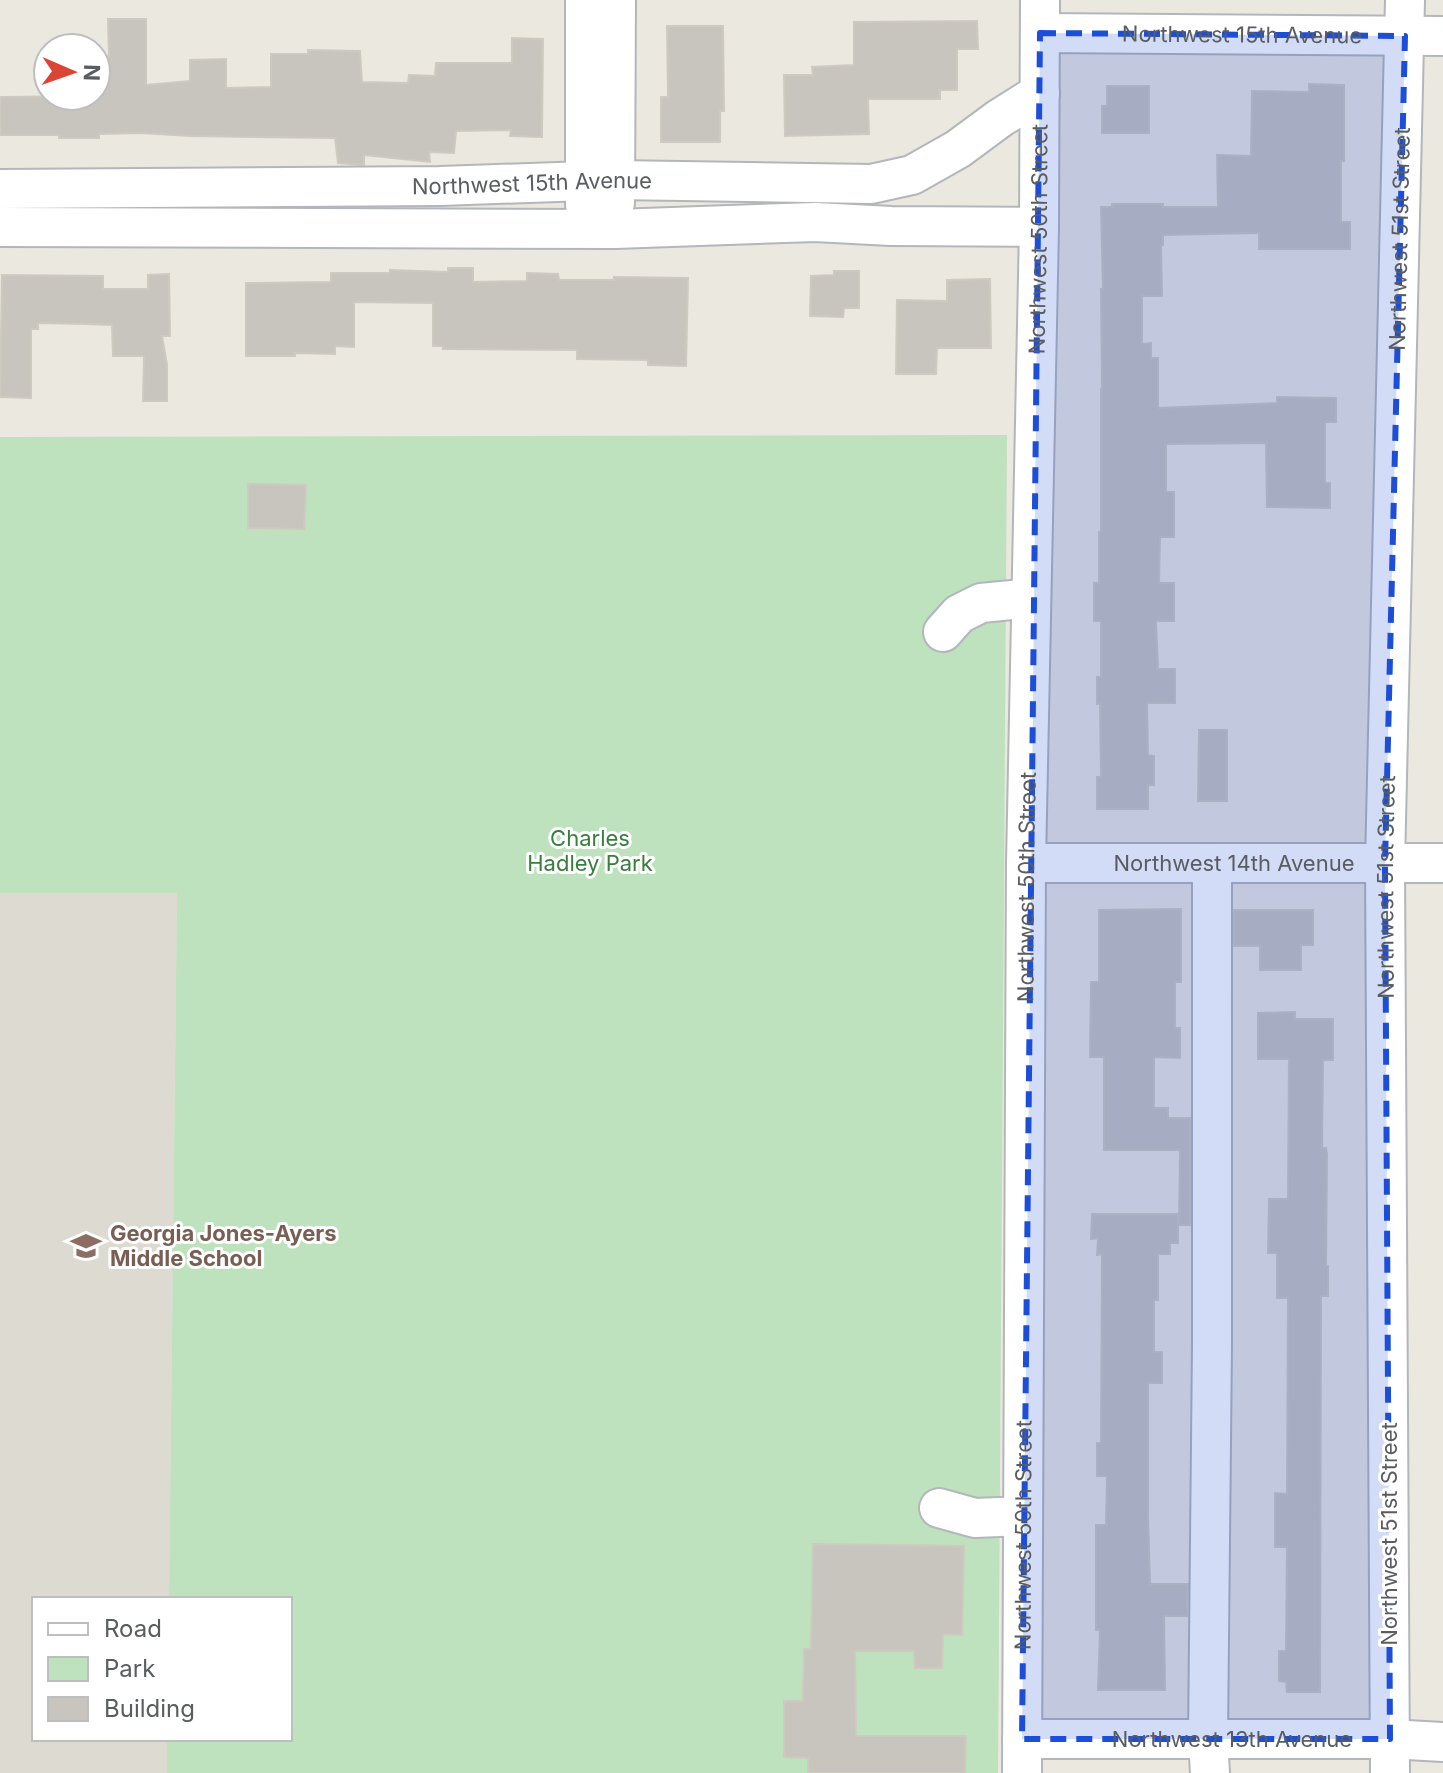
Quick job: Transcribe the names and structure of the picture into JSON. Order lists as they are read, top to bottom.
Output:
{
  "streets": {
    "street": [
      "Northwest 15th Avenue",
      "Northwest 50th Street",
      "Northwest 51st Street",
      "Northwest 14th Avenue",
      "Northwest 13th Avenue"
    ]
  },
  "crossings": [
    ["Northwest 15th Avenue", "Northwest 50th Street"],
    ["Northwest 15th Avenue", "Northwest 51st Street"],
    ["Northwest 50th Street", "Northwest 14th Avenue"],
    ["Northwest 50th Street", "Northwest 13th Avenue"],
    ["Northwest 51st Street", "Northwest 14th Avenue"],
    ["Northwest 51st Street", "Northwest 13th Avenue"]
  ],
  "parks": ["Charles Hadley Park"],
  "places": {
    "school or university": ["Georgia Jones-Ayers Middle School"]
  },
  "legend": ["Road", "Park", "Building"],
  "north": "right"
}
